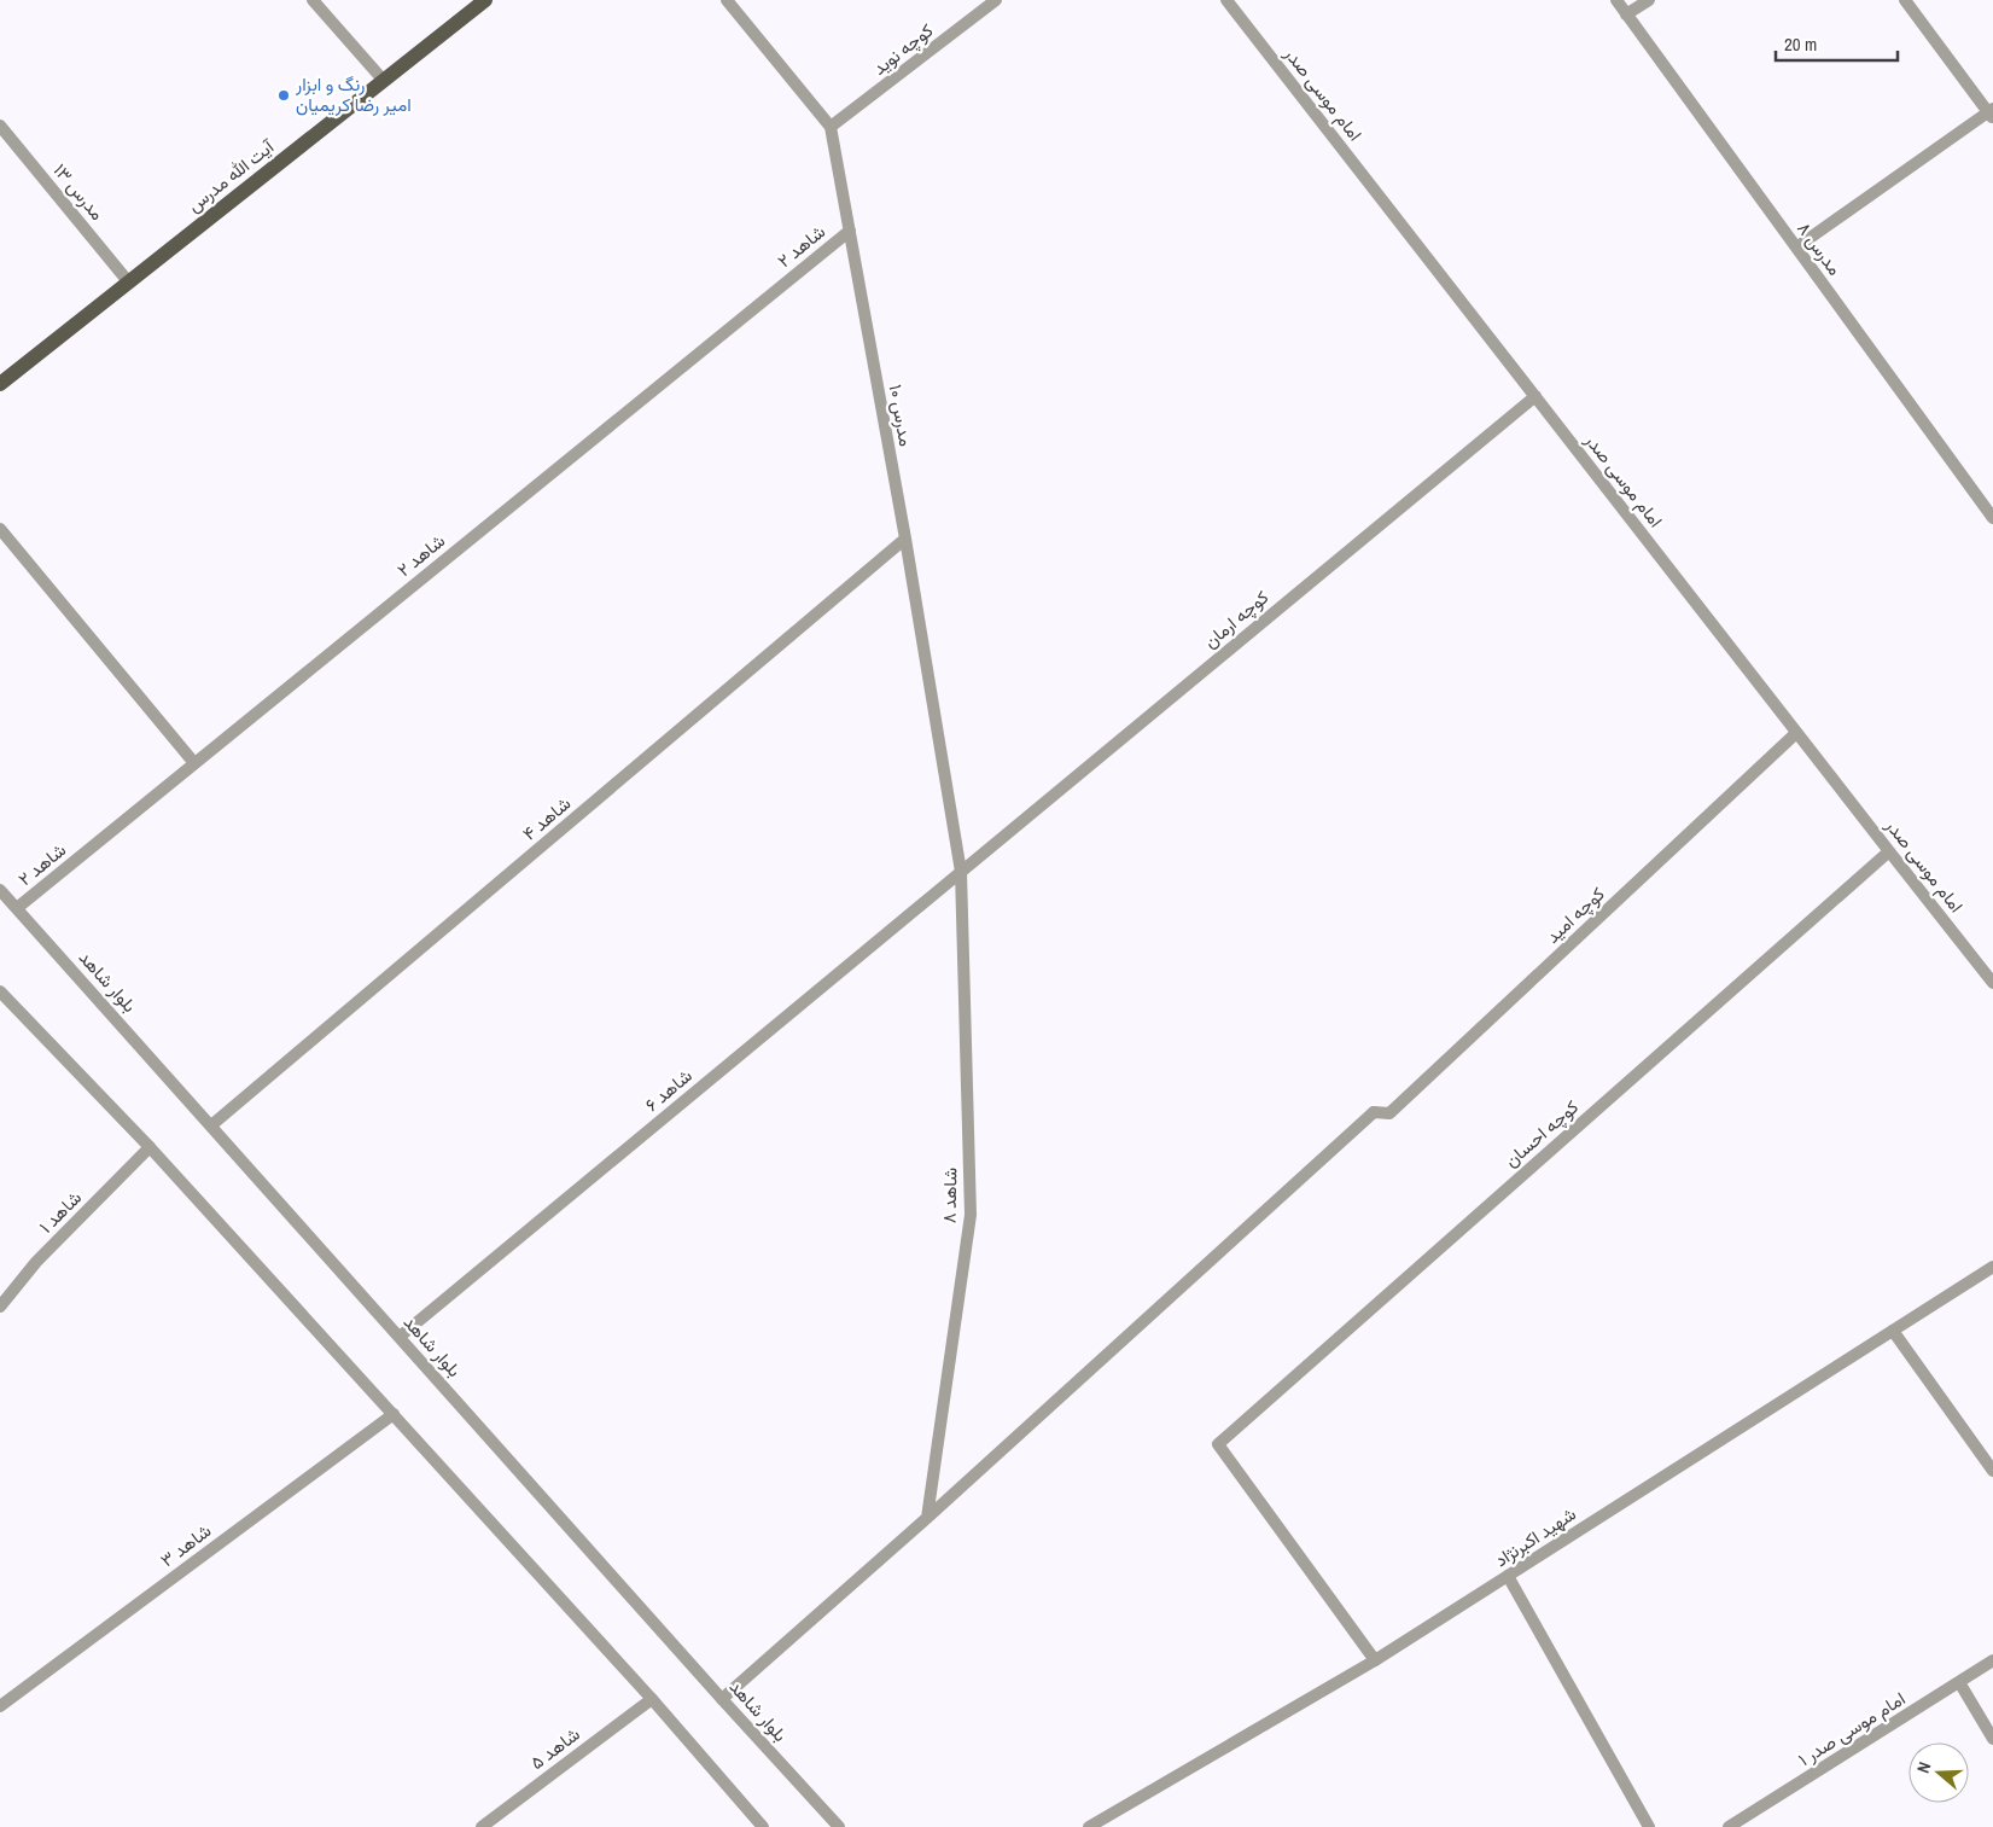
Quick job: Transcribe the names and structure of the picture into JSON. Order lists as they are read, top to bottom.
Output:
{
  "streets": {
    "main road": ["آیت الله مدرس"],
    "street": [
      "کوچه نوید",
      "امام موسی صدر",
      "مدرس ۱۳",
      "شاهد ۲",
      "مدرس ۸",
      "مدرس ۱۰",
      "کوچه ارمان",
      "شاهد ۴",
      "کوچه امید",
      "بلوار شاهد",
      "شاهد ۶",
      "کوچه احسان",
      "شاهد ۸",
      "شاهد ۱",
      "شهید اکبرنژاد",
      "شاهد ۳",
      "امام موسی صدر ۱",
      "شاهد ۵"
    ]
  },
  "crossings": [
    ["کوچه نوید", "مدرس ۱۰"],
    ["امام موسی صدر", "کوچه ارمان"],
    ["امام موسی صدر", "کوچه امید"],
    ["امام موسی صدر", "کوچه احسان"],
    ["آیت الله مدرس", "مدرس ۱۳"],
    ["شاهد ۲", "مدرس ۱۰"],
    ["شاهد ۲", "بلوار شاهد"],
    ["مدرس ۱۰", "کوچه ارمان"],
    ["مدرس ۱۰", "شاهد ۴"],
    ["مدرس ۱۰", "شاهد ۶"],
    ["مدرس ۱۰", "شاهد ۸"],
    ["کوچه ارمان", "شاهد ۶"],
    ["کوچه ارمان", "شاهد ۸"],
    ["شاهد ۴", "بلوار شاهد"],
    ["کوچه امید", "شاهد ۸"],
    ["بلوار شاهد", "شاهد ۶"],
    ["شاهد ۶", "شاهد ۸"],
    ["کوچه احسان", "شهید اکبرنژاد"]
  ],
  "places": ["رنگ و ابزار امیر رضا کریمیان"],
  "scale_bar": "20 m",
  "north": "left"
}
